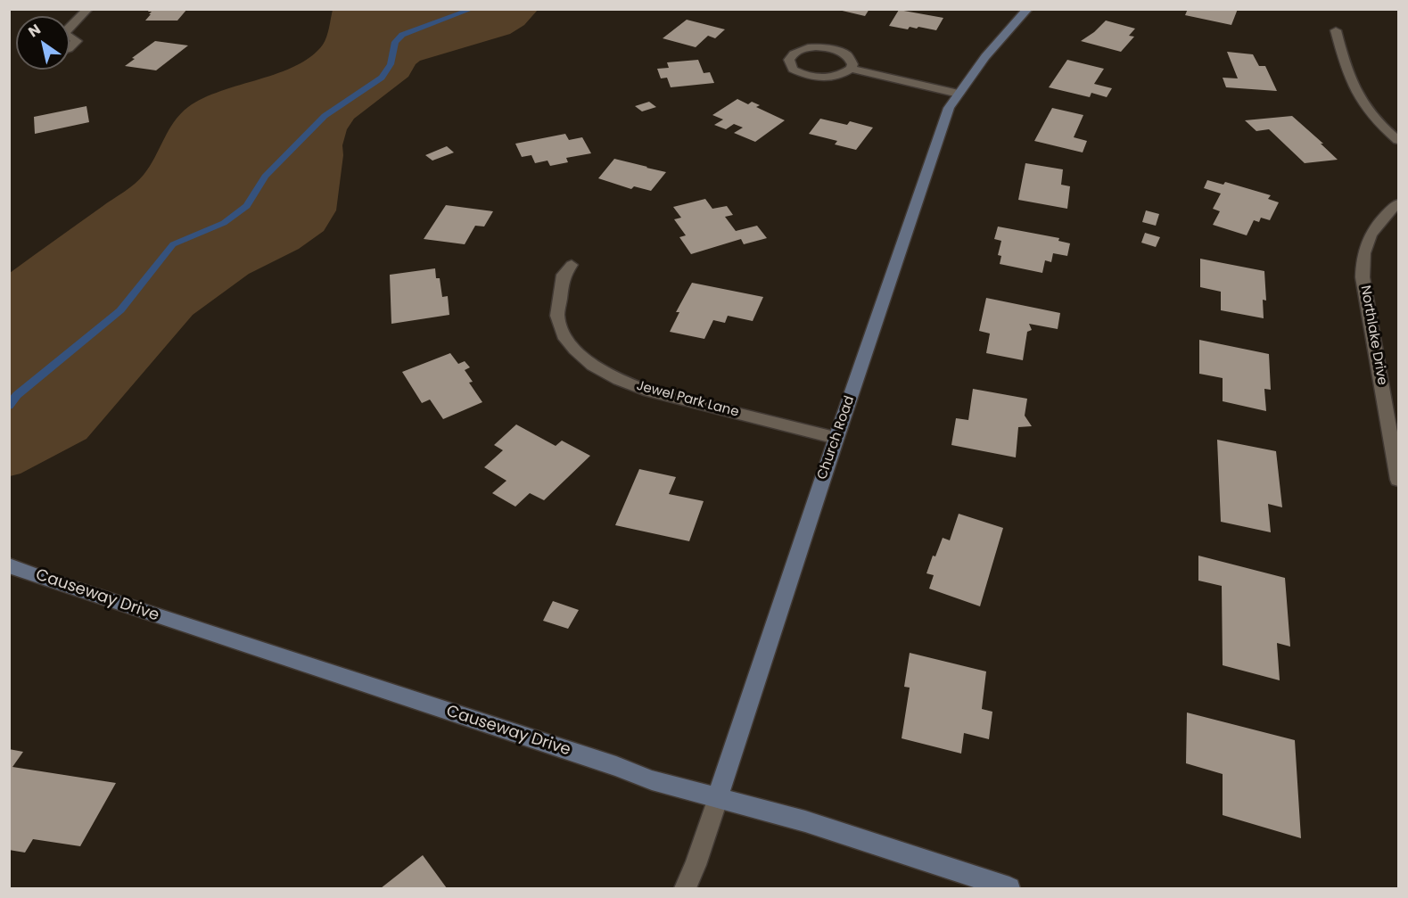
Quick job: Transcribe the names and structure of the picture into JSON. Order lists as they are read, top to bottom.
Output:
{
  "streets": {
    "street": [
      "Northlake Drive",
      "Jewel Park Lane",
      "Church Road",
      "Causeway Drive"
    ]
  },
  "crossings": [
    ["Jewel Park Lane", "Church Road"],
    ["Church Road", "Causeway Drive"]
  ],
  "north": "top left"
}
